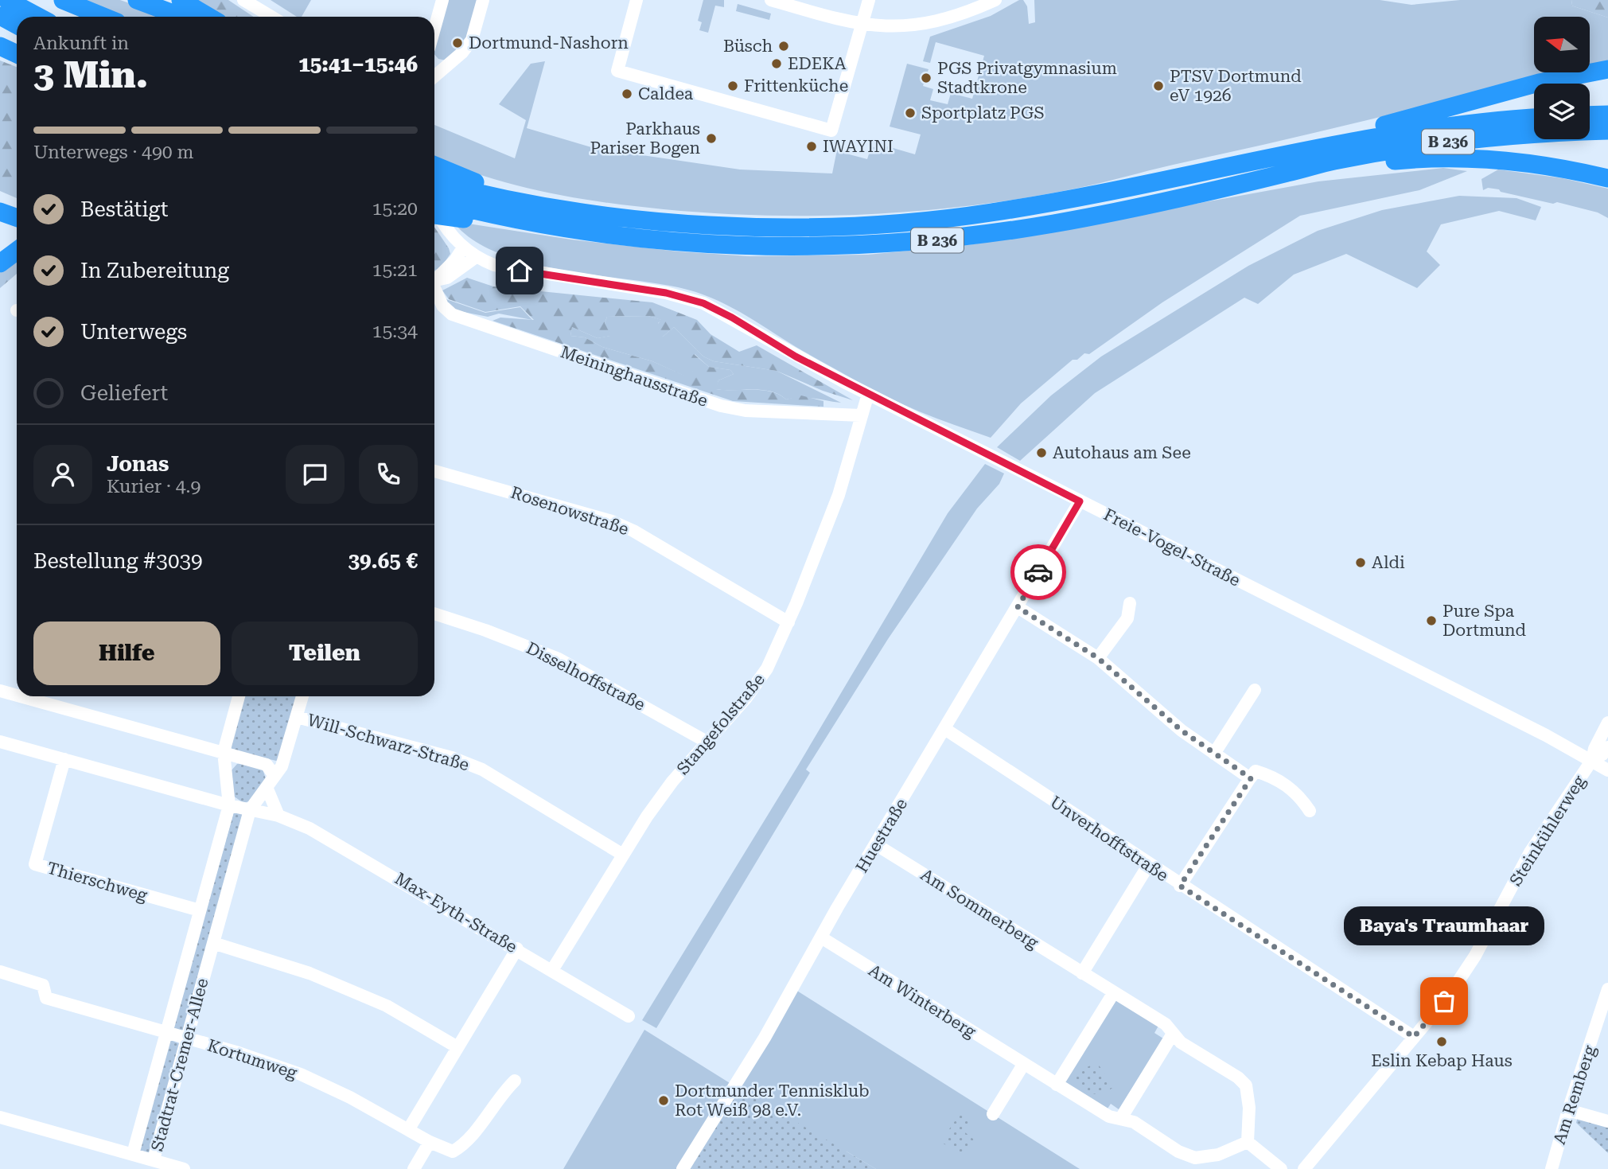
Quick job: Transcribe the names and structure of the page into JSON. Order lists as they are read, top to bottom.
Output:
{
  "streets": {
    "highway": ["B 236"],
    "street": [
      "Meininghausstraße",
      "Rosenowstraße",
      "Freie-Vogel-Straße",
      "Disselhoffstraße",
      "Stangefolstraße",
      "Will-Schwarz-Straße",
      "Steinkühlerweg",
      "Huestraße",
      "Unverhofftstraße",
      "Thierschweg",
      "Am Sommerberg",
      "Max-Eyth-Straße",
      "Am Winterberg",
      "Kortumweg",
      "Stadtrat-Cremer-Allee",
      "Am Remberg"
    ]
  },
  "crossings": [
    ["Meininghausstraße", "Stangefolstraße"],
    ["Rosenowstraße", "Stangefolstraße"],
    ["Freie-Vogel-Straße", "Stangefolstraße"],
    ["Freie-Vogel-Straße", "Steinkühlerweg"],
    ["Freie-Vogel-Straße", "Huestraße"],
    ["Disselhoffstraße", "Stangefolstraße"],
    ["Stangefolstraße", "Will-Schwarz-Straße"],
    ["Stangefolstraße", "Max-Eyth-Straße"],
    ["Will-Schwarz-Straße", "Stadtrat-Cremer-Allee"],
    ["Steinkühlerweg", "Unverhofftstraße"],
    ["Huestraße", "Unverhofftstraße"],
    ["Huestraße", "Am Sommerberg"],
    ["Huestraße", "Am Winterberg"],
    ["Thierschweg", "Max-Eyth-Straße"],
    ["Thierschweg", "Stadtrat-Cremer-Allee"],
    ["Am Sommerberg", "Am Winterberg"],
    ["Max-Eyth-Straße", "Stadtrat-Cremer-Allee"],
    ["Kortumweg", "Stadtrat-Cremer-Allee"]
  ],
  "places": [
    "Dortmund-Nashorn",
    "Büsch",
    "EDEKA",
    "PGS Privatgymnasium Stadtkrone",
    "Frittenküche",
    "PTSV Dortmund eV 1926",
    "Caldea",
    "Sportplatz PGS",
    "Parkhaus Pariser Bogen",
    "IWAYINI",
    "Autohaus am See",
    "Aldi",
    "Pure Spa Dortmund",
    "Baya's Traumhaar",
    "Eslin Kebap Haus",
    "Dortmunder Tennisklub Rot Weiß 98 e.V."
  ],
  "north": "left",
  "page": {
    "heading": ["3 Min.", "Ankunft in", "15:41–15:46"],
    "panel": [
      "Jonas",
      "Kurier · 4.9",
      "Bestellung #3039",
      "39.65 €"
    ],
    "bar": "Unterwegs · 490 m",
    "list": [
      ["Bestätigt", "15:20"],
      ["In Zubereitung", "15:21"],
      ["Unterwegs", "15:34"],
      "Geliefert"
    ],
    "buttons": ["Hilfe", "Teilen"],
    "bubble": "Baya's Traumhaar"
  }
}
